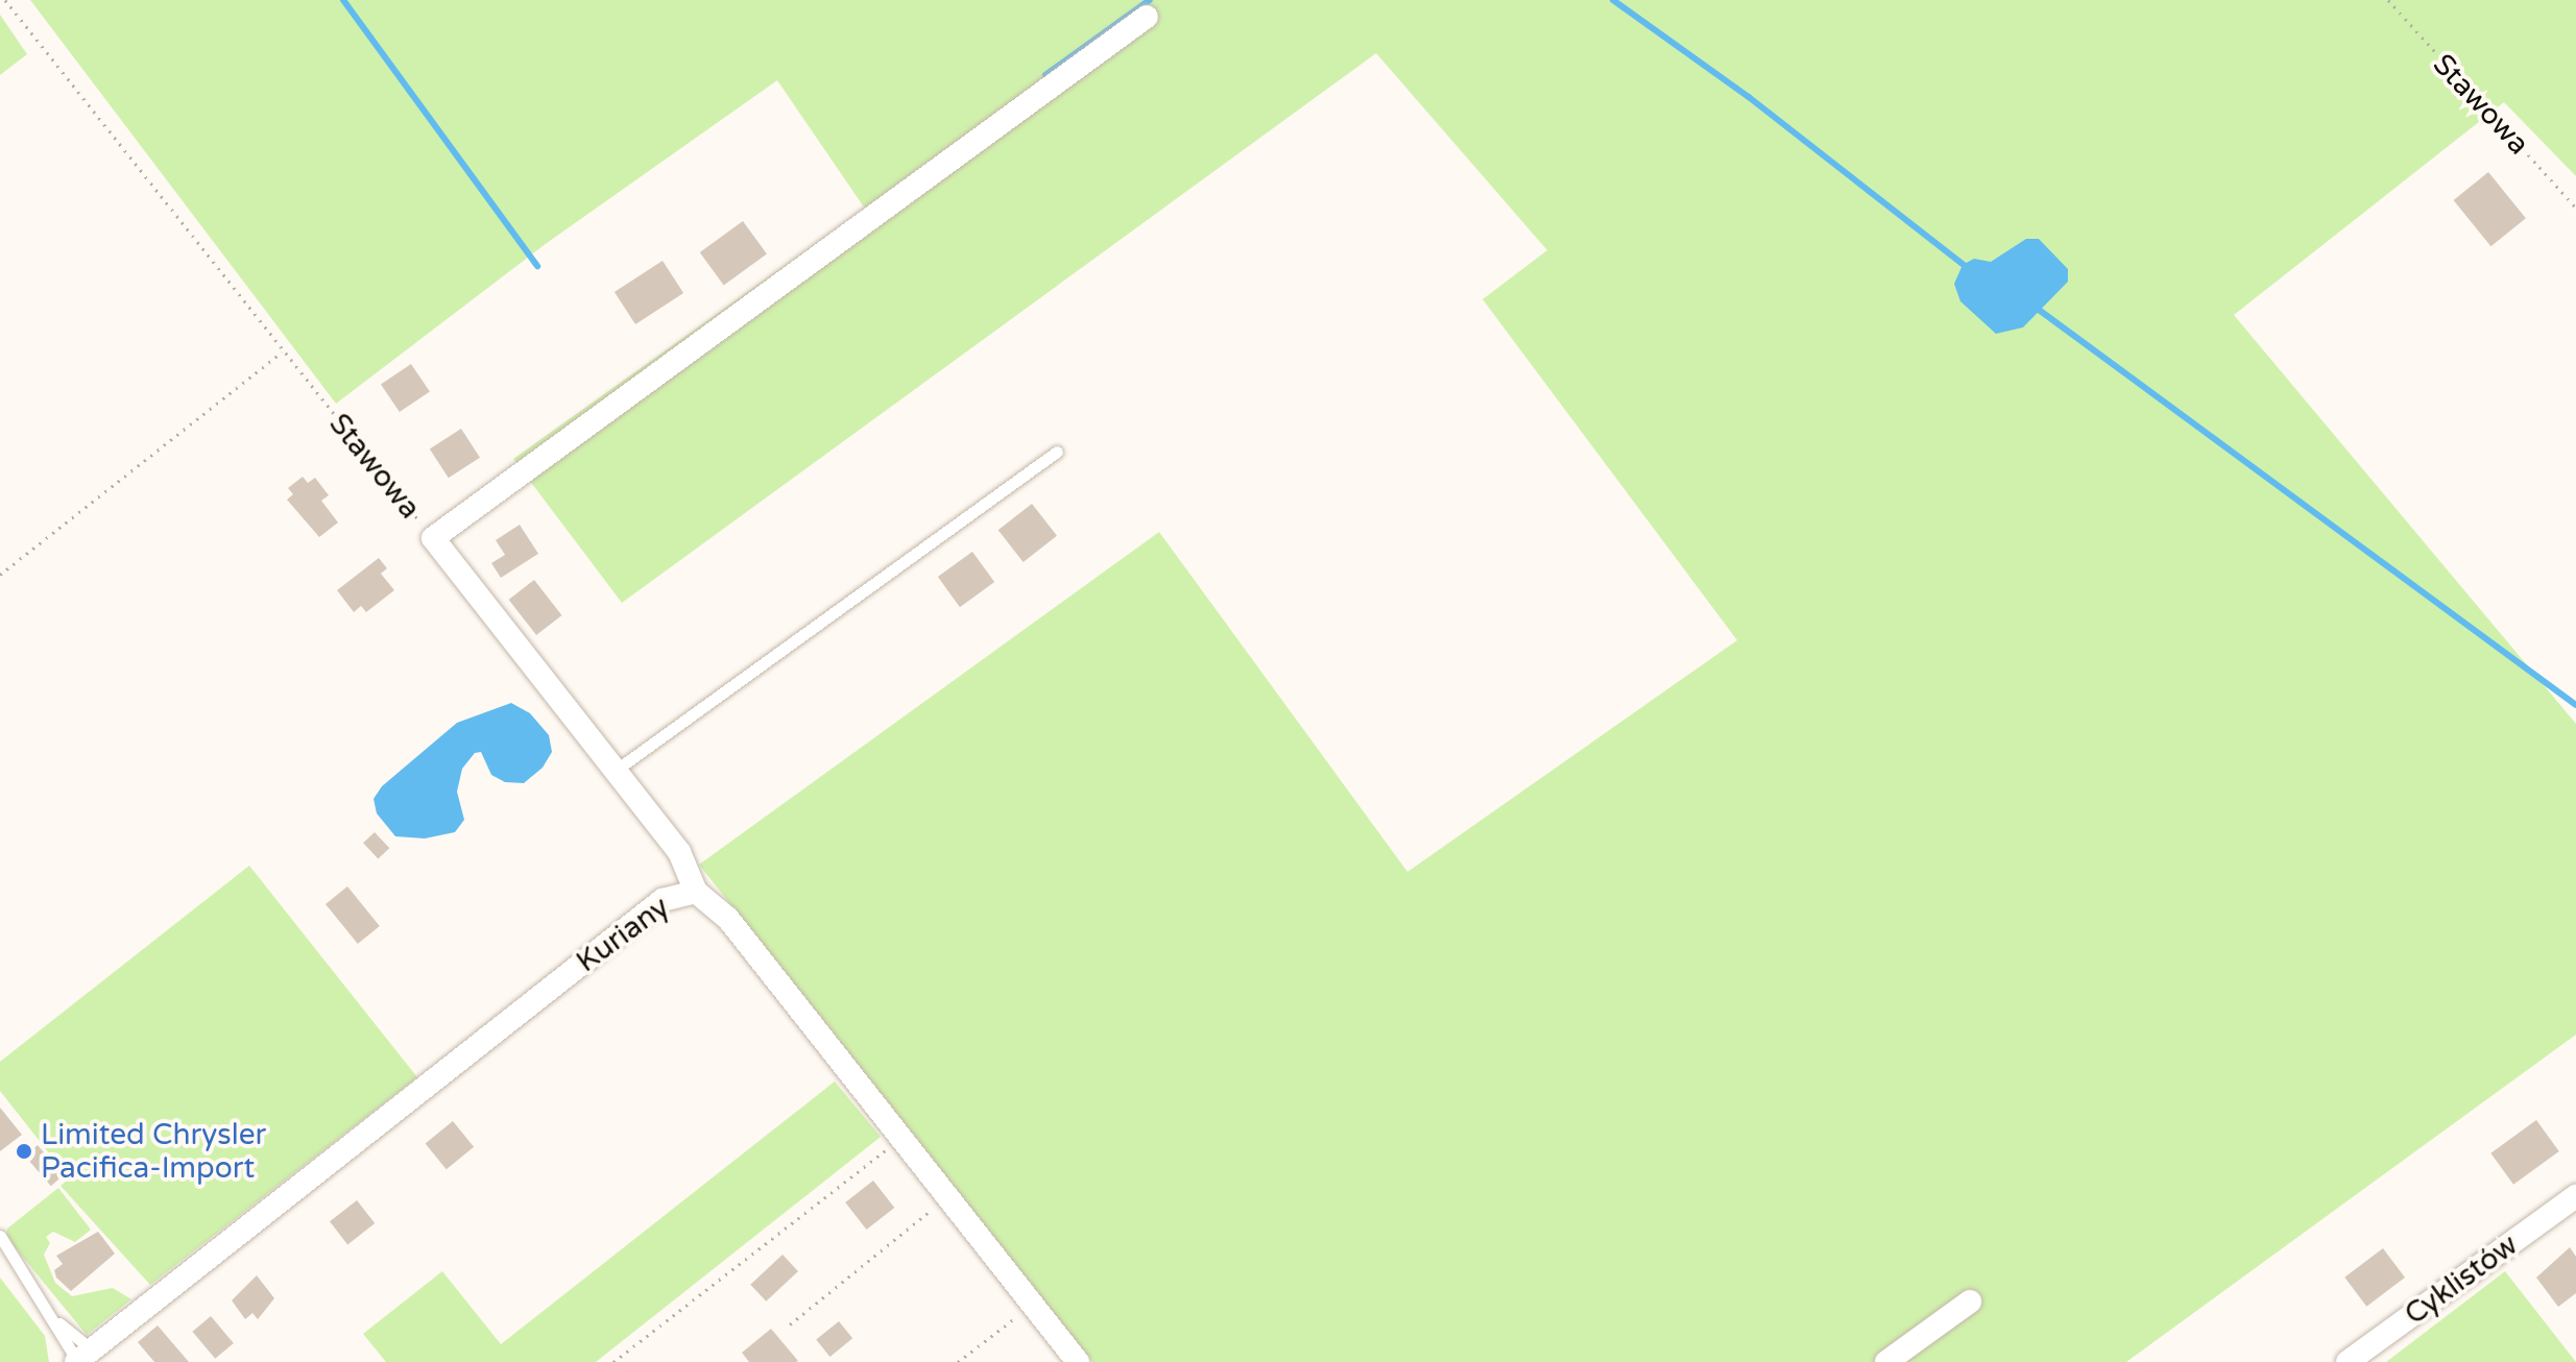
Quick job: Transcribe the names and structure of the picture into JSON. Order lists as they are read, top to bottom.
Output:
{
  "streets": {
    "street": ["Stawowa", "Kuriany", "Cyklistów"]
  },
  "crossings": [
    ["Stawowa", "Kuriany"]
  ],
  "places": ["Limited Chrysler Pacifica-Import"]
}
